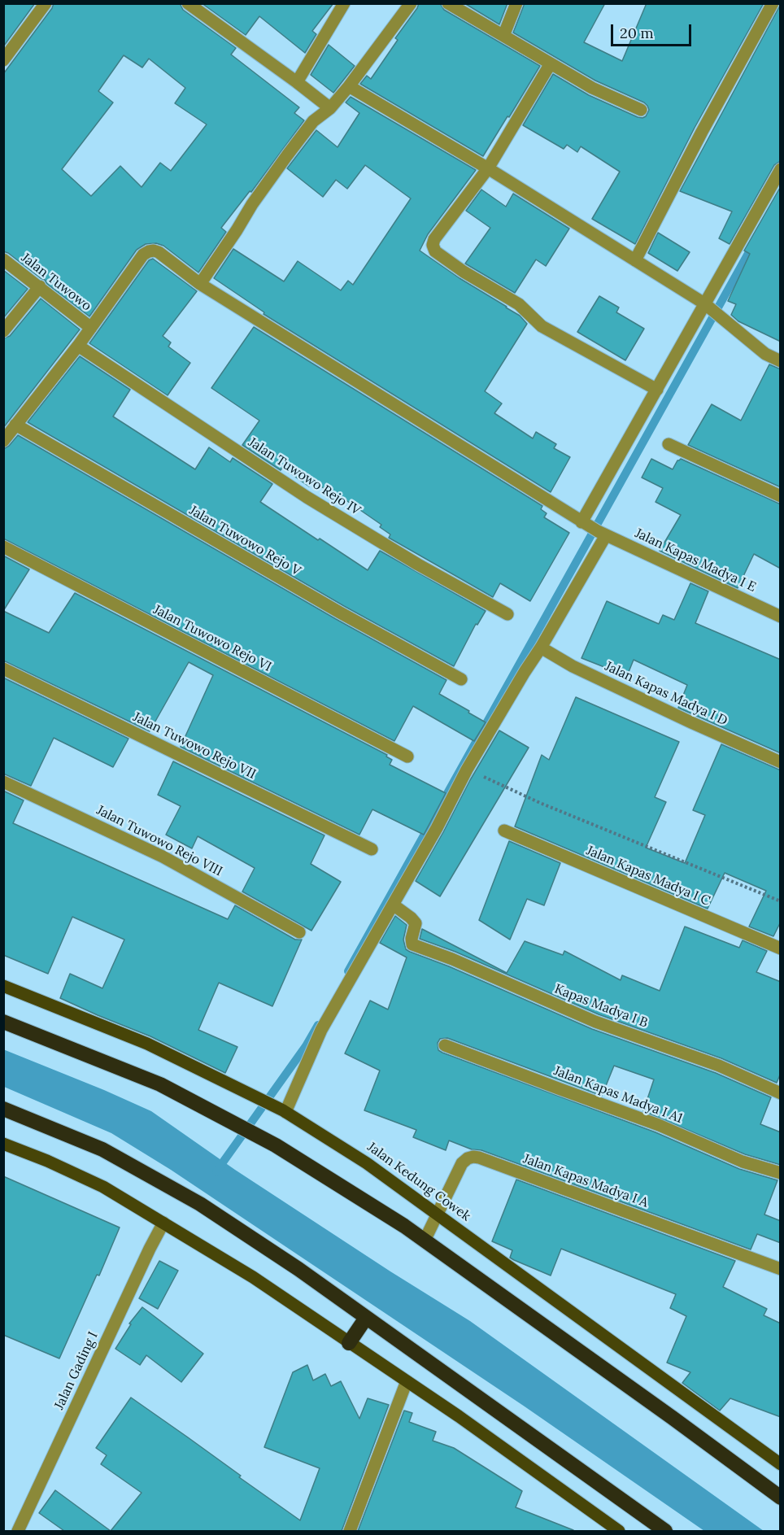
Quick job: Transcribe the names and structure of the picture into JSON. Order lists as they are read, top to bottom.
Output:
{
  "streets": {
    "main road": ["Jalan Kedung Cowek"],
    "street": [
      "Jalan Tuwowo",
      "Jalan Tuwowo Rejo IV",
      "Jalan Tuwowo Rejo V",
      "Jalan Kapas Madya I E",
      "Jalan Tuwowo Rejo VI",
      "Jalan Kapas Madya I D",
      "Jalan Tuwowo Rejo VII",
      "Jalan Tuwowo Rejo VIII",
      "Jalan Kapas Madya I C",
      "Kapas Madya I B",
      "Jalan Kapas Madya I A1",
      "Jalan Kapas Madya I A",
      "Jalan Gading I"
    ]
  },
  "crossings": [
    ["Jalan Tuwowo", "Jalan Kapas Madya I E"],
    ["Jalan Kapas Madya I A", "Jalan Kedung Cowek"]
  ],
  "scale_bar": "20 m"
}
